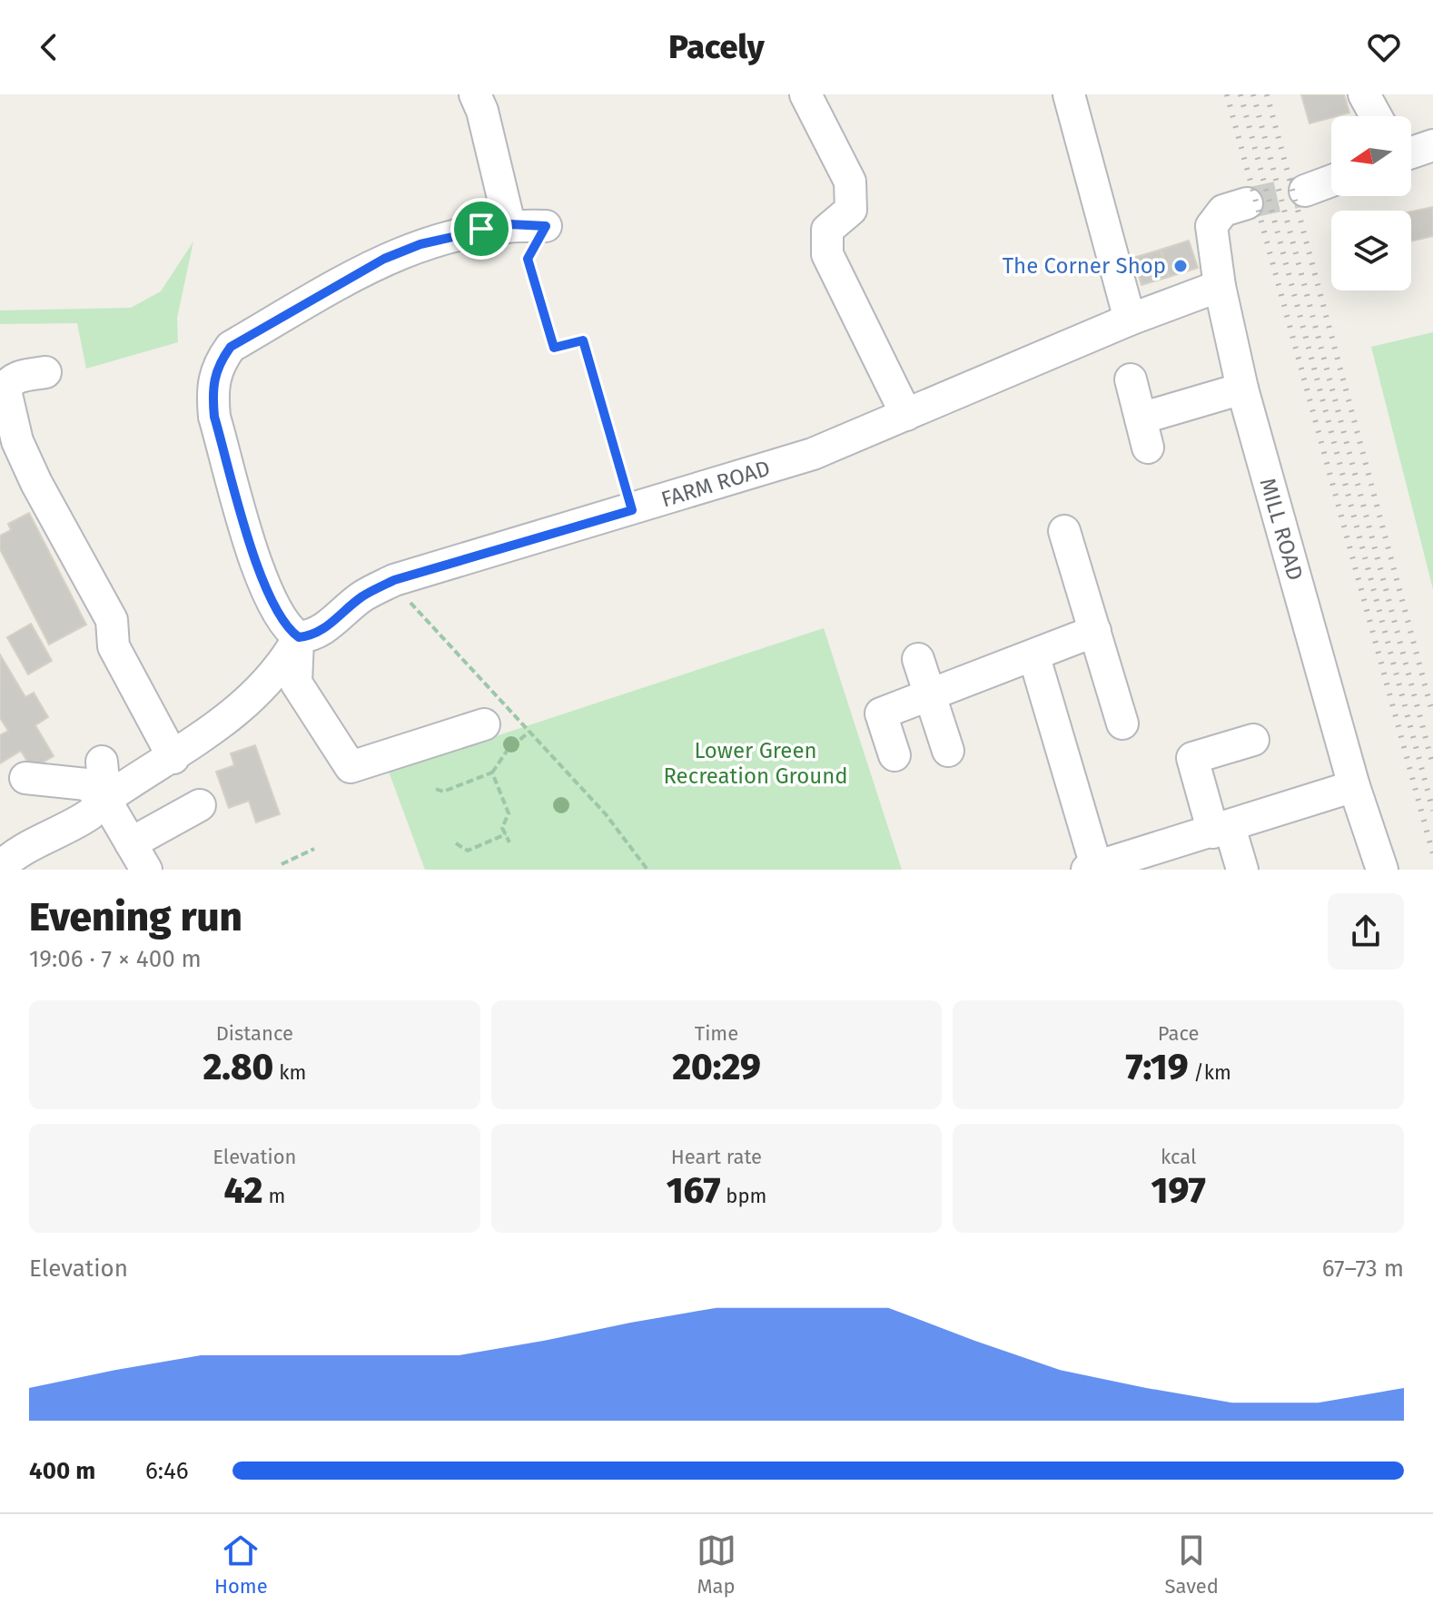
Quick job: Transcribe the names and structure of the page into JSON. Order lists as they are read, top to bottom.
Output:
{
  "streets": {
    "street": ["FARM ROAD", "MILL ROAD"]
  },
  "crossings": [
    ["FARM ROAD", "MILL ROAD"]
  ],
  "parks": ["Lower Green Recreation Ground"],
  "places": ["The Corner Shop"],
  "north": "left",
  "page": {
    "header": "Pacely",
    "heading": ["Evening run", "19:06 · 7 × 400 m"],
    "stats": [
      ["Distance", "2.80 km"],
      ["Time", "20:29"],
      ["Pace", "7:19 /km"],
      ["Elevation", "42 m"],
      ["Heart rate", "167 bpm"],
      ["kcal", "197"]
    ],
    "chart": ["Elevation", "67–73 m"],
    "list": [
      {
        "name": "400 m",
        "note": "6:46"
      }
    ],
    "tabs": ["Home", "Map", "Saved"]
  }
}
